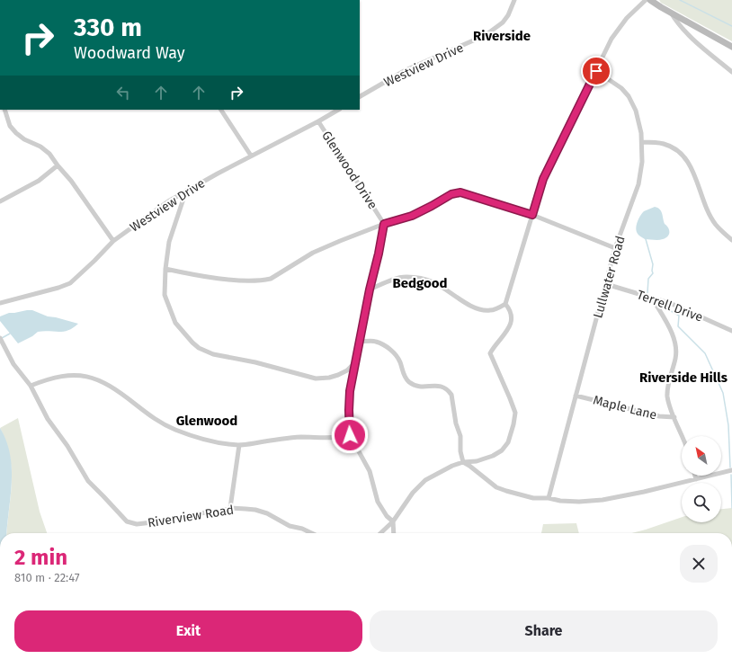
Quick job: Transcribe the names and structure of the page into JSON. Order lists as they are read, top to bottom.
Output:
{
  "streets": {
    "street": [
      "Westview Drive",
      "Glenwood Drive",
      "Lullwater Road",
      "Terrell Drive",
      "Maple Lane",
      "Riverview Road"
    ]
  },
  "crossings": [
    ["Westview Drive", "Glenwood Drive"],
    ["Lullwater Road", "Terrell Drive"],
    ["Lullwater Road", "Maple Lane"]
  ],
  "districts": [
    "Riverside",
    "Bedgood",
    "Riverside Hills",
    "Glenwood"
  ],
  "north": "top left",
  "page": {
    "turn": ["330 m", "Woodward Way"],
    "heading": ["2 min", "810 m · 22:47"],
    "buttons": ["Exit", "Share"]
  }
}
